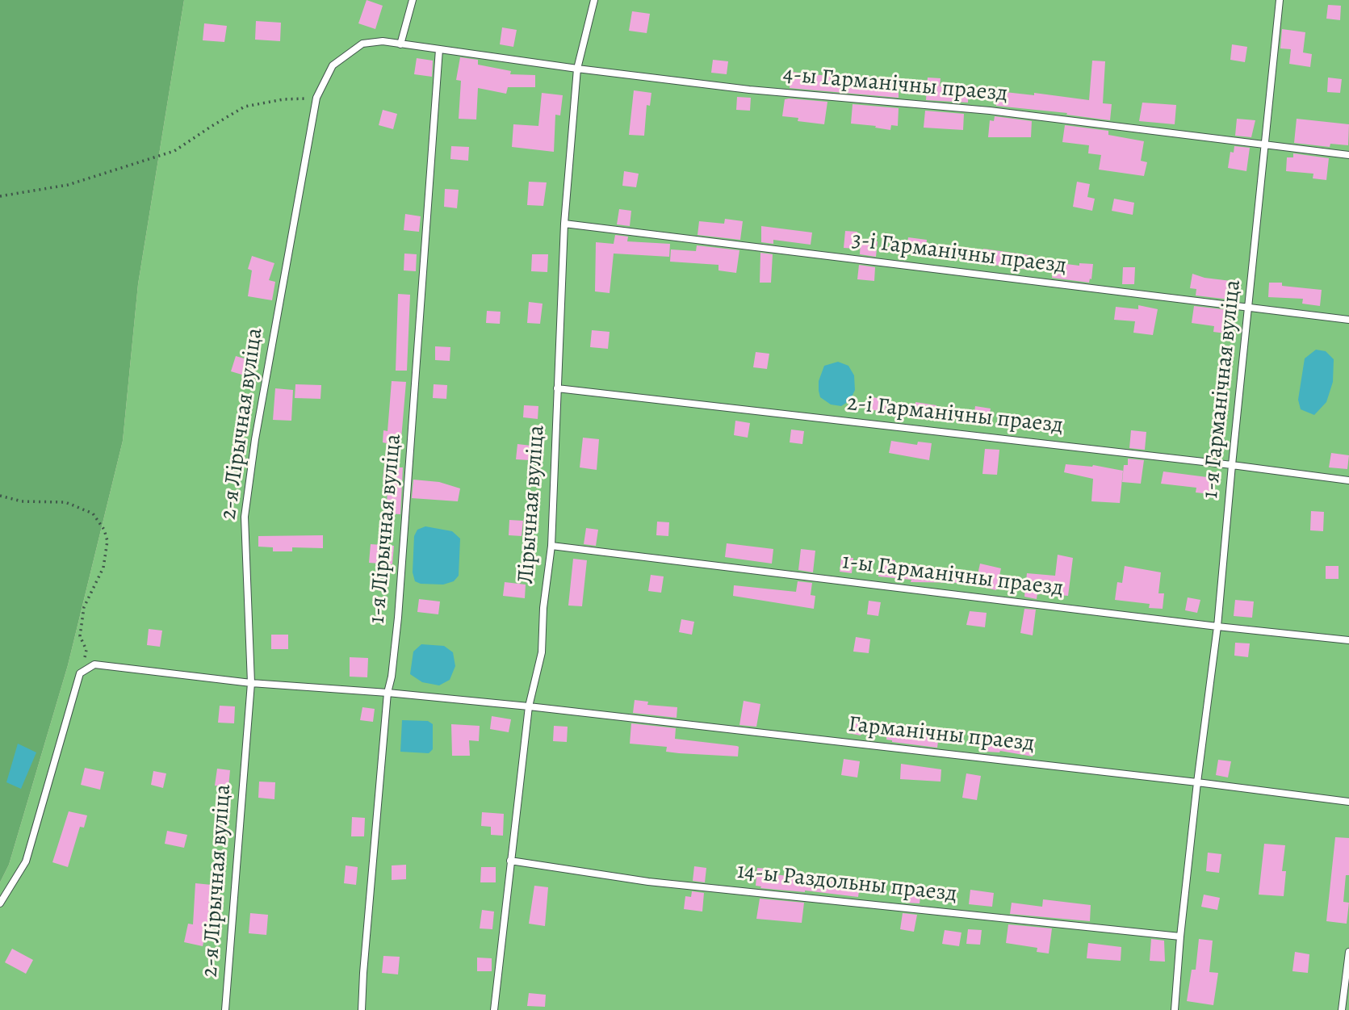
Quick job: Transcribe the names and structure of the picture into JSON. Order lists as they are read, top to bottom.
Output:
{
  "streets": {
    "lane": [
      "4-ы Гарманічны праезд",
      "3-і Гарманічны праезд",
      "1-я Гарманічная вуліца",
      "2-і Гарманічны праезд",
      "2-я Лірычная вуліца",
      "Лірычная вуліца",
      "1-я Лірычная вуліца",
      "1-ы Гарманічны праезд",
      "Гарманічны праезд",
      "14-ы Раздольны праезд"
    ]
  },
  "crossings": [
    ["4-ы Гарманічны праезд", "1-я Гарманічная вуліца"],
    ["4-ы Гарманічны праезд", "2-я Лірычная вуліца"],
    ["4-ы Гарманічны праезд", "Лірычная вуліца"],
    ["4-ы Гарманічны праезд", "1-я Лірычная вуліца"],
    ["3-і Гарманічны праезд", "1-я Гарманічная вуліца"],
    ["3-і Гарманічны праезд", "Лірычная вуліца"],
    ["1-я Гарманічная вуліца", "2-і Гарманічны праезд"],
    ["1-я Гарманічная вуліца", "1-ы Гарманічны праезд"],
    ["1-я Гарманічная вуліца", "Гарманічны праезд"],
    ["1-я Гарманічная вуліца", "14-ы Раздольны праезд"],
    ["2-і Гарманічны праезд", "Лірычная вуліца"],
    ["2-я Лірычная вуліца", "1-я Лірычная вуліца"],
    ["2-я Лірычная вуліца", "Гарманічны праезд"],
    ["Лірычная вуліца", "1-ы Гарманічны праезд"],
    ["Лірычная вуліца", "Гарманічны праезд"],
    ["Лірычная вуліца", "14-ы Раздольны праезд"],
    ["1-я Лірычная вуліца", "Гарманічны праезд"]
  ]
}
